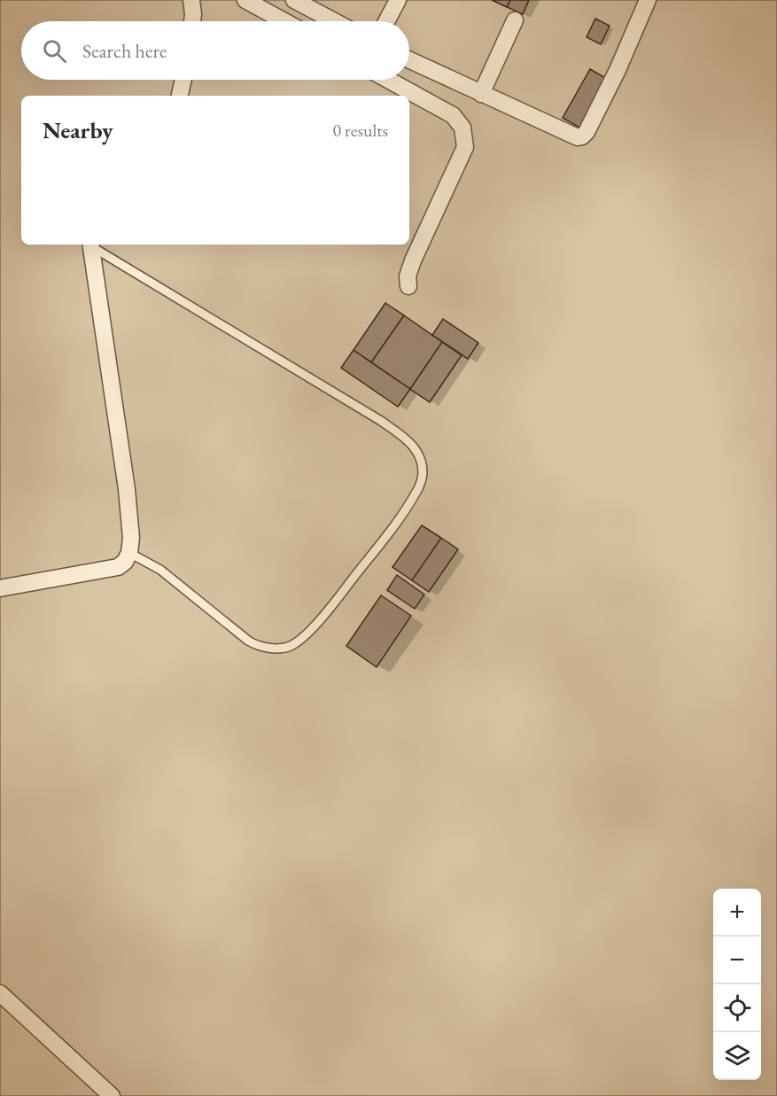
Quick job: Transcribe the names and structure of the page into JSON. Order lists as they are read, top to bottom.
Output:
{
  "page": {
    "search": "Search here",
    "heading": ["Nearby", "0 results"],
    "map_buttons": ["+", "−"]
  }
}
